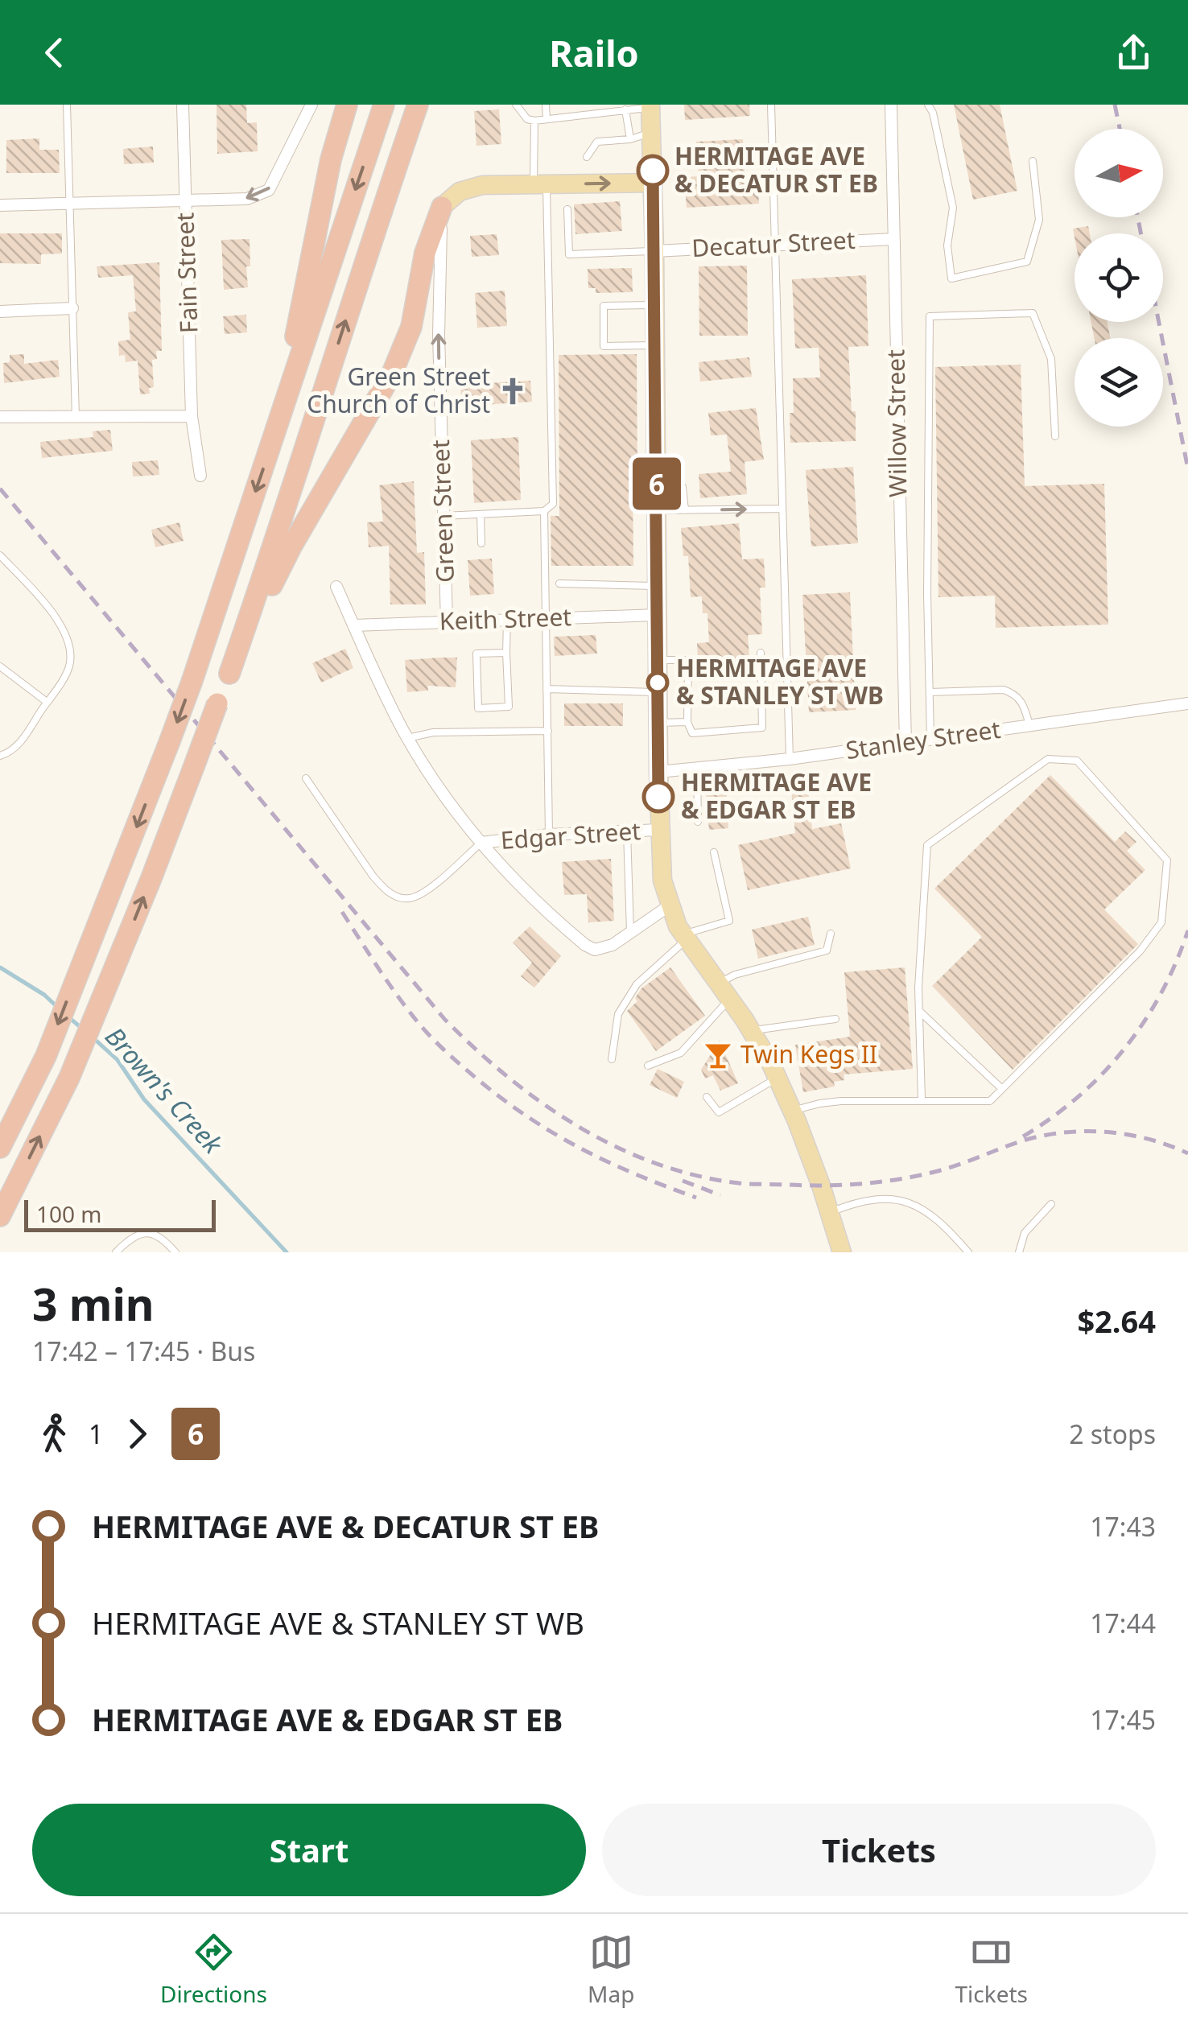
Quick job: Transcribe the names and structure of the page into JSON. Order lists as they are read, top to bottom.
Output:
{
  "streets": {
    "street": [
      "Decatur Street",
      "Fain Street",
      "Willow Street",
      "Green Street",
      "Keith Street",
      "Stanley Street",
      "Edgar Street"
    ]
  },
  "crossings": [
    ["Decatur Street", "Willow Street"],
    ["Willow Street", "Stanley Street"],
    ["Green Street", "Keith Street"]
  ],
  "one_way": ["Green Street"],
  "water": ["Brown's Creek"],
  "places": {
    "other": ["HERMITAGE AVE & DECATUR ST EB", "HERMITAGE AVE & STANLEY ST WB", "HERMITAGE AVE & EDGAR ST EB"],
    "church": ["Green Street Church of Christ"],
    "bar": ["Twin Kegs II"]
  },
  "lines": ["bus line 6"],
  "scale_bar": "100 m",
  "north": "right",
  "page": {
    "header": "Railo",
    "on_map": "6",
    "scale": "100 m",
    "heading": ["3 min", "17:42 – 17:45 · Bus", "$2.64"],
    "legs": ["1", "6", "2 stops"],
    "list": [
      {
        "name": "HERMITAGE AVE & DECATUR ST EB",
        "value": "17:43"
      },
      {
        "name": "HERMITAGE AVE & STANLEY ST WB",
        "value": "17:44"
      },
      {
        "name": "HERMITAGE AVE & EDGAR ST EB",
        "value": "17:45"
      }
    ],
    "buttons": ["Start", "Tickets"],
    "tabs": ["Directions", "Map", "Tickets"]
  }
}
